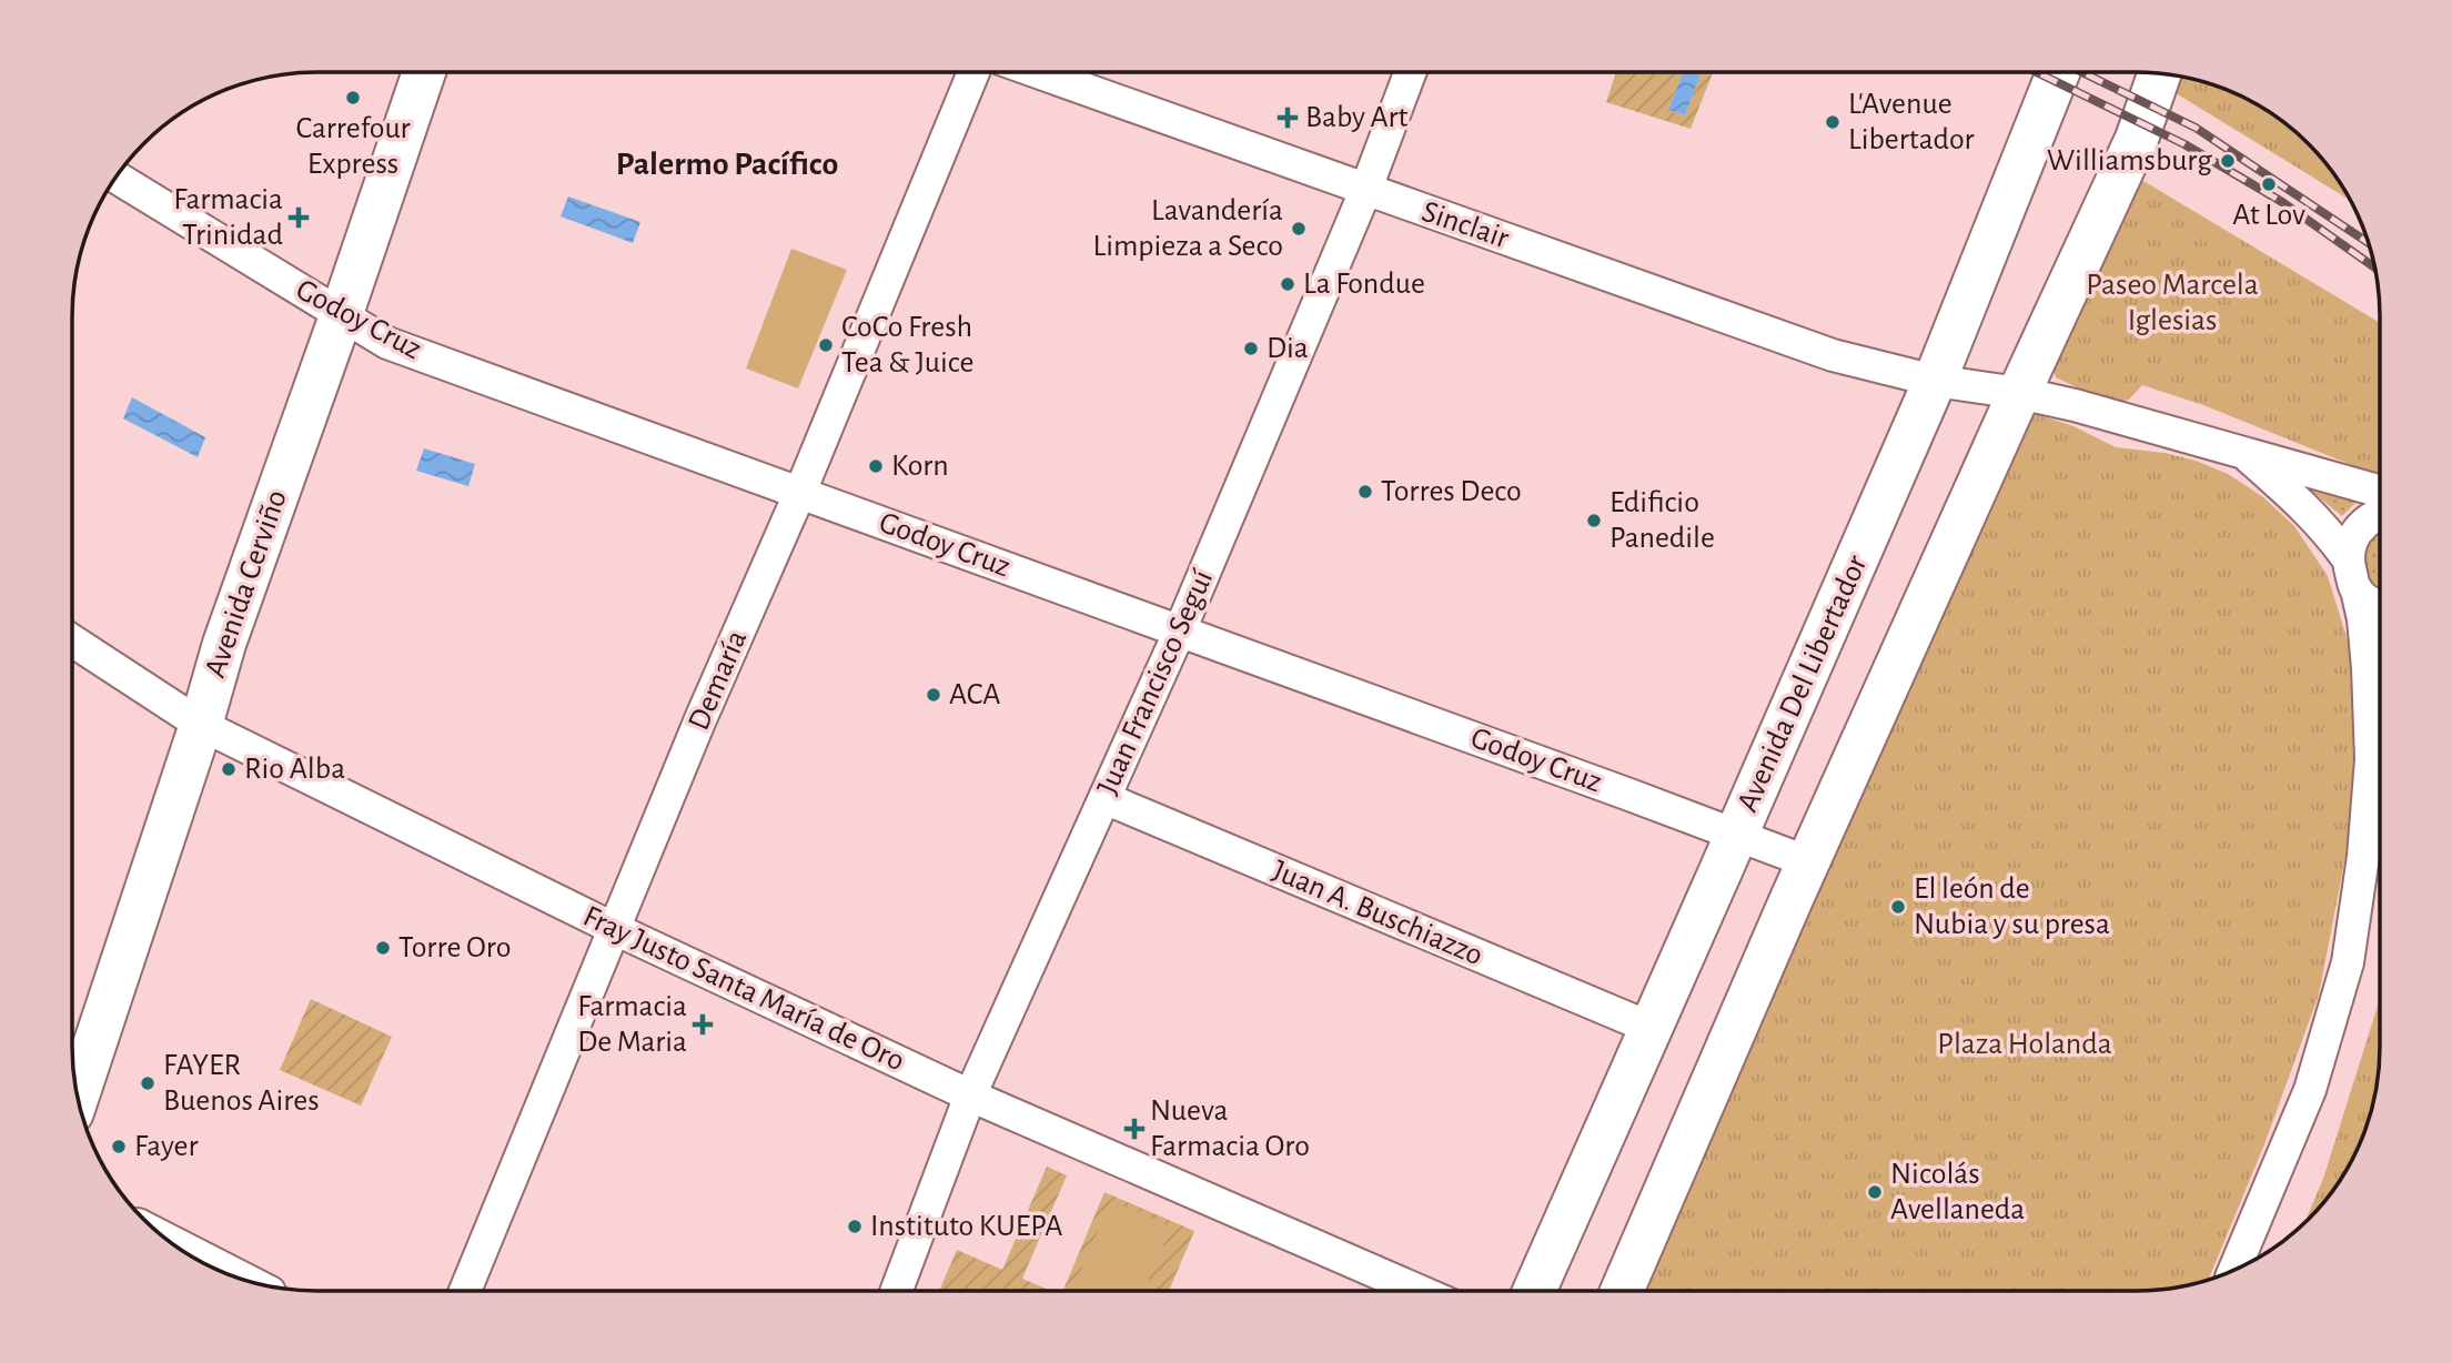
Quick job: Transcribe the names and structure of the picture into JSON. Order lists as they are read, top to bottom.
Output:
{
  "streets": {
    "main road": ["Avenida Cerviño", "Avenida Del Libertador"],
    "street": [
      "Sinclair",
      "Godoy Cruz",
      "Demaría",
      "Juan Francisco Seguí",
      "Juan A. Buschiazzo",
      "Fray Justo Santa María de Oro"
    ]
  },
  "crossings": [
    ["Sinclair", "Juan Francisco Seguí"],
    ["Sinclair", "Avenida Del Libertador"],
    ["Godoy Cruz", "Avenida Cerviño"],
    ["Godoy Cruz", "Demaría"],
    ["Godoy Cruz", "Juan Francisco Seguí"],
    ["Godoy Cruz", "Avenida Del Libertador"],
    ["Avenida Cerviño", "Fray Justo Santa María de Oro"],
    ["Demaría", "Fray Justo Santa María de Oro"],
    ["Juan Francisco Seguí", "Juan A. Buschiazzo"],
    ["Juan Francisco Seguí", "Fray Justo Santa María de Oro"],
    ["Avenida Del Libertador", "Juan A. Buschiazzo"]
  ],
  "districts": ["Palermo Pacífico"],
  "parks": ["Paseo Marcela Iglesias", "Plaza Holanda"],
  "places": {
    "other": [
      "Carrefour Express",
      "L'Avenue Libertador",
      "Williamsburg",
      "At Lov",
      "Lavandería Limpieza a Seco",
      "La Fondue",
      "CoCo Fresh Tea & Juice",
      "Dia",
      "Korn",
      "Torres Deco",
      "Edificio Panedile",
      "ACA",
      "Rio Alba",
      "El león de Nubia y su presa",
      "Torre Oro",
      "FAYER Buenos Aires",
      "Fayer",
      "Nicolás Avellaneda",
      "Instituto KUEPA"
    ],
    "health": [
      "Baby Art",
      "Farmacia Trinidad",
      "Farmacia De Maria",
      "Nueva Farmacia Oro"
    ]
  }
}
